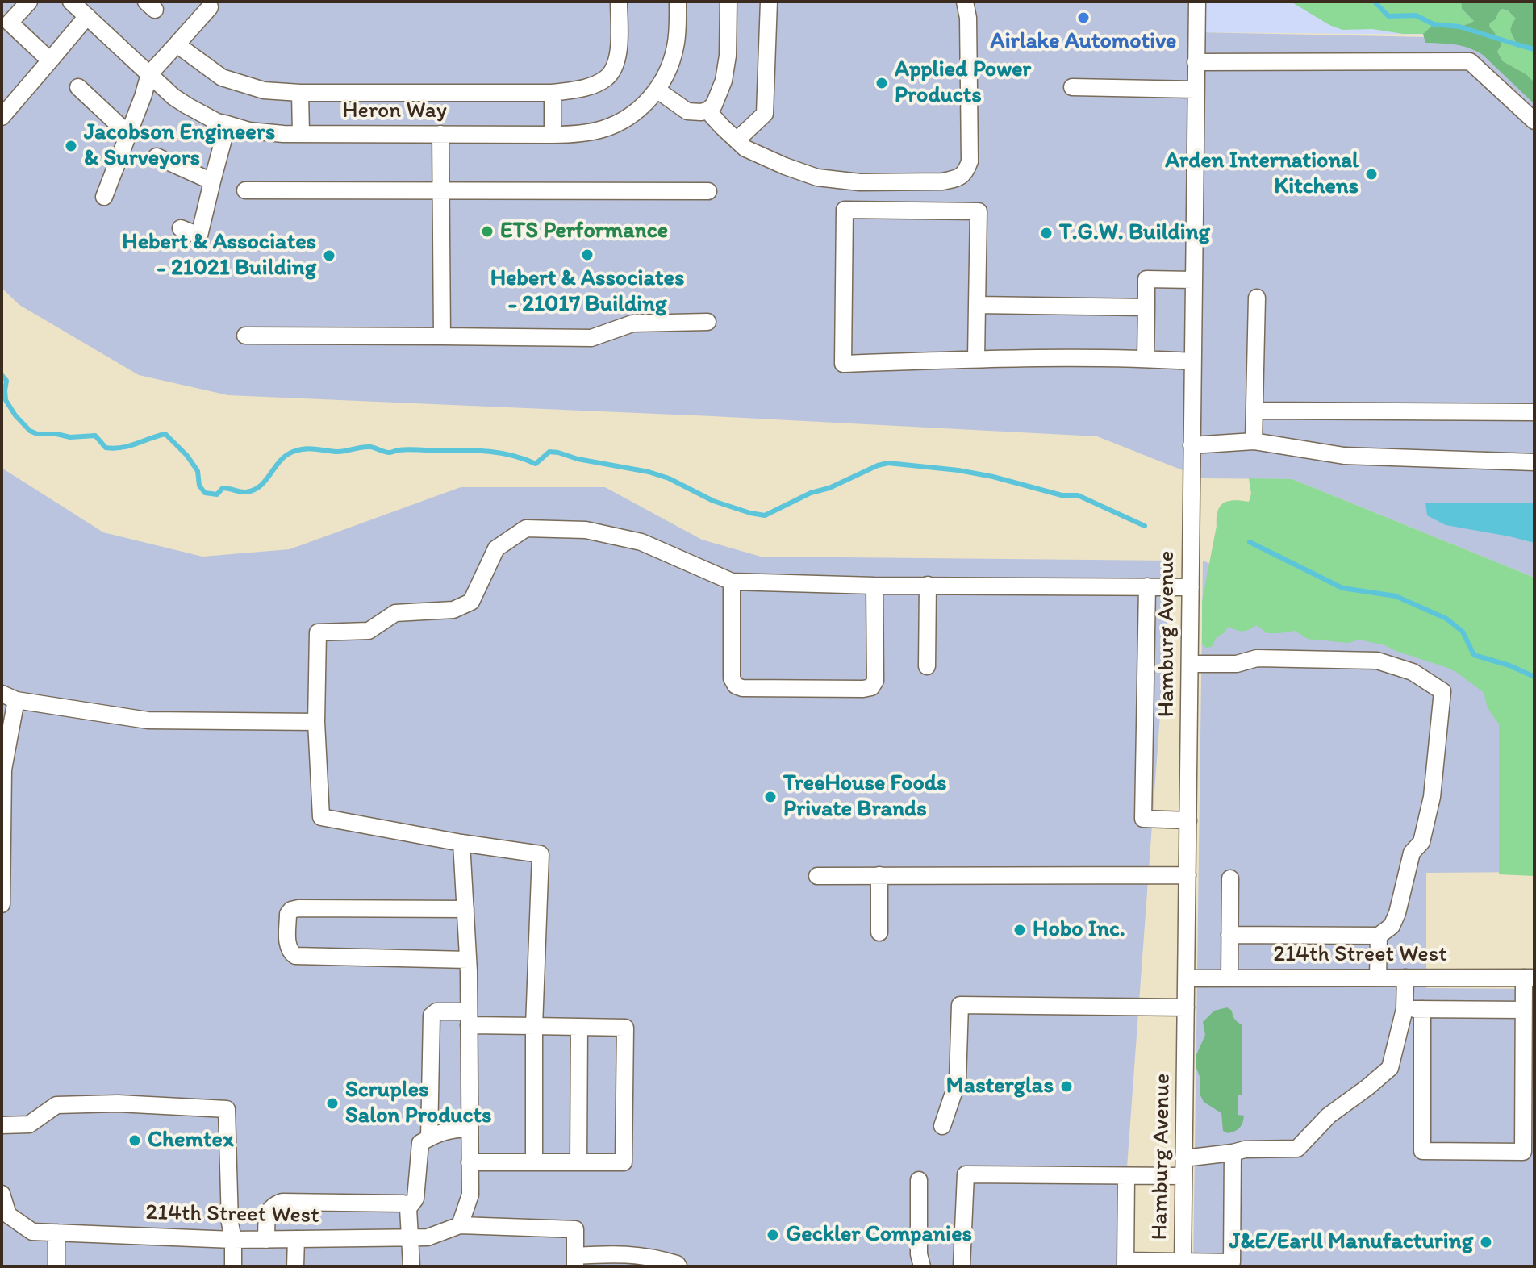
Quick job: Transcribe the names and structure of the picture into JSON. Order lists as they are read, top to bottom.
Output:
{
  "streets": {
    "street": ["Heron Way", "Hamburg Avenue", "214th Street West"]
  },
  "crossings": [
    ["Hamburg Avenue", "214th Street West"]
  ],
  "places": [
    "Airlake Automotive",
    "Applied Power Products",
    "Jacobson Engineers & Surveyors",
    "Arden International Kitchens",
    "ETS Performance",
    "T.G.W. Building",
    "Hebert & Associates - 21017 Building",
    "Hebert & Associates - 21021 Building",
    "TreeHouse Foods Private Brands",
    "Hobo Inc.",
    "Masterglas",
    "Scruples Salon Products",
    "Chemtex",
    "Geckler Companies",
    "J&E/Earll Manufacturing"
  ]
}
